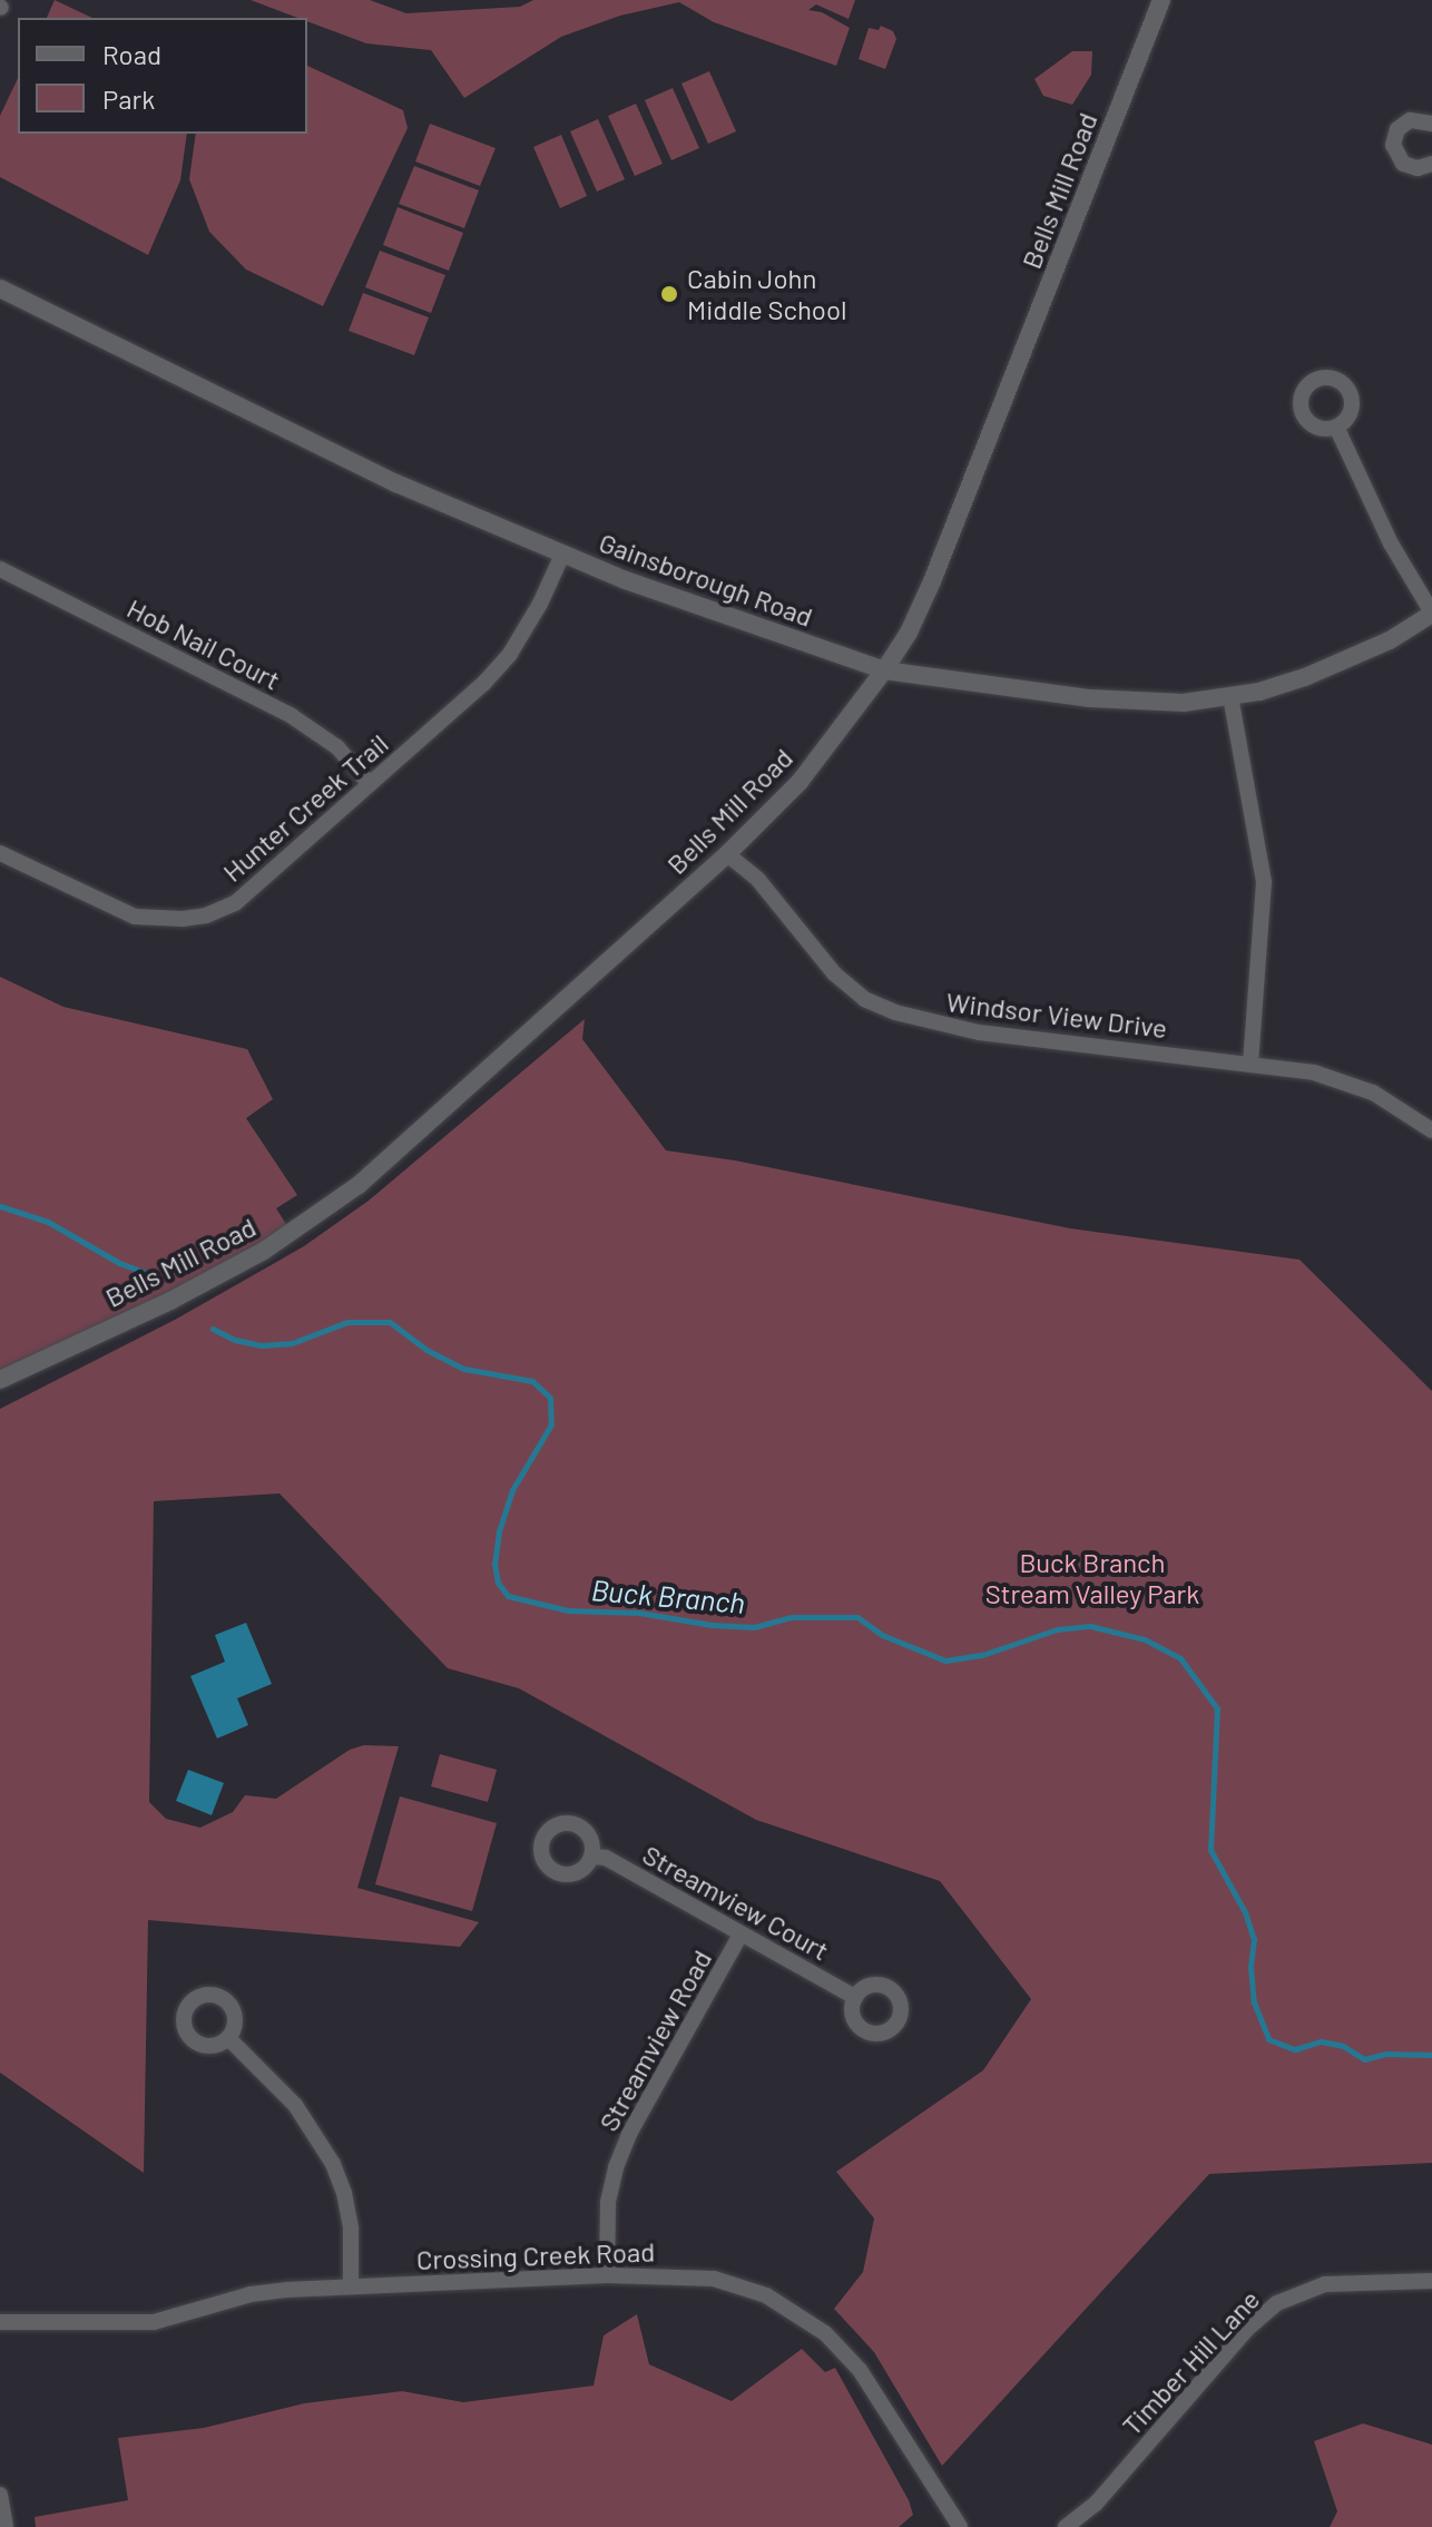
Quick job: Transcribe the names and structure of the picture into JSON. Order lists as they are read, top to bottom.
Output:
{
  "streets": {
    "street": [
      "Bells Mill Road",
      "Gainsborough Road",
      "Hob Nail Court",
      "Hunter Creek Trail",
      "Windsor View Drive",
      "Streamview Court",
      "Streamview Road",
      "Crossing Creek Road",
      "Timber Hill Lane"
    ]
  },
  "crossings": [
    ["Bells Mill Road", "Gainsborough Road"],
    ["Bells Mill Road", "Windsor View Drive"],
    ["Gainsborough Road", "Hunter Creek Trail"],
    ["Hob Nail Court", "Hunter Creek Trail"],
    ["Streamview Court", "Streamview Road"],
    ["Streamview Road", "Crossing Creek Road"]
  ],
  "water": ["Buck Branch"],
  "parks": ["Buck Branch Stream Valley Park"],
  "places": ["Cabin John Middle School"],
  "legend": ["Road", "Park"]
}
